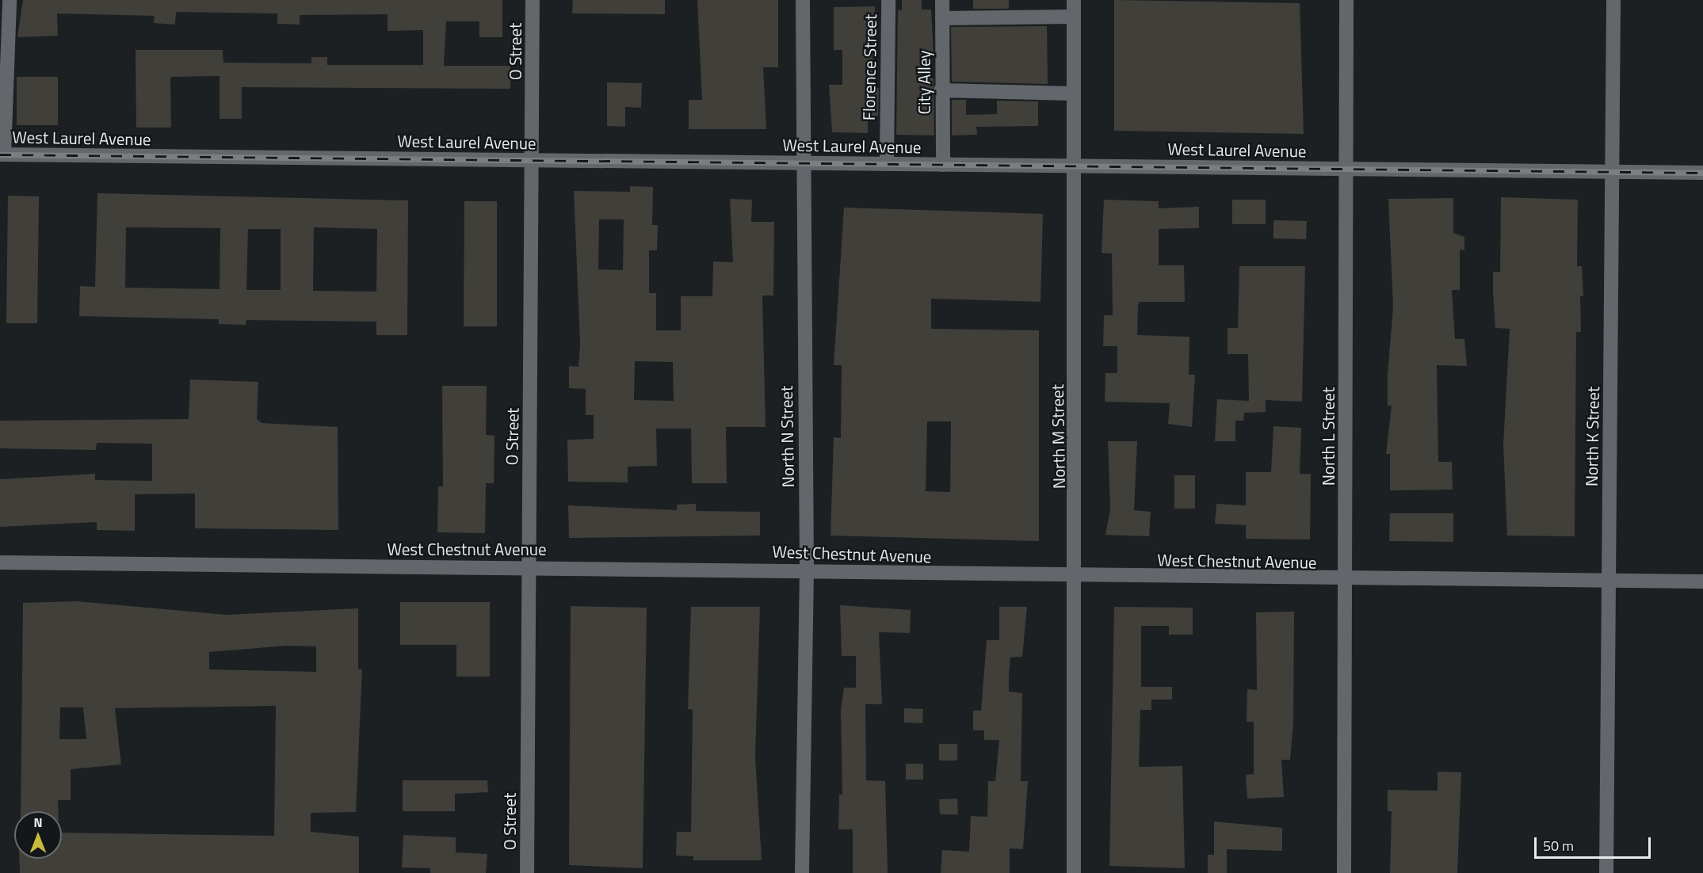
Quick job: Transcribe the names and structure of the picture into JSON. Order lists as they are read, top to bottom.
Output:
{
  "streets": {
    "street": [
      "O Street",
      "Florence Street",
      "City Alley",
      "West Laurel Avenue",
      "North N Street",
      "North M Street",
      "North L Street",
      "North K Street",
      "West Chestnut Avenue"
    ]
  },
  "crossings": [
    ["O Street", "West Laurel Avenue"],
    ["O Street", "West Chestnut Avenue"],
    ["Florence Street", "West Laurel Avenue"],
    ["City Alley", "West Laurel Avenue"],
    ["West Laurel Avenue", "North N Street"],
    ["West Laurel Avenue", "North M Street"],
    ["West Laurel Avenue", "North L Street"],
    ["West Laurel Avenue", "North K Street"],
    ["North N Street", "West Chestnut Avenue"],
    ["North M Street", "West Chestnut Avenue"],
    ["North L Street", "West Chestnut Avenue"],
    ["North K Street", "West Chestnut Avenue"]
  ],
  "scale_bar": "50 m",
  "north": "top"
}
